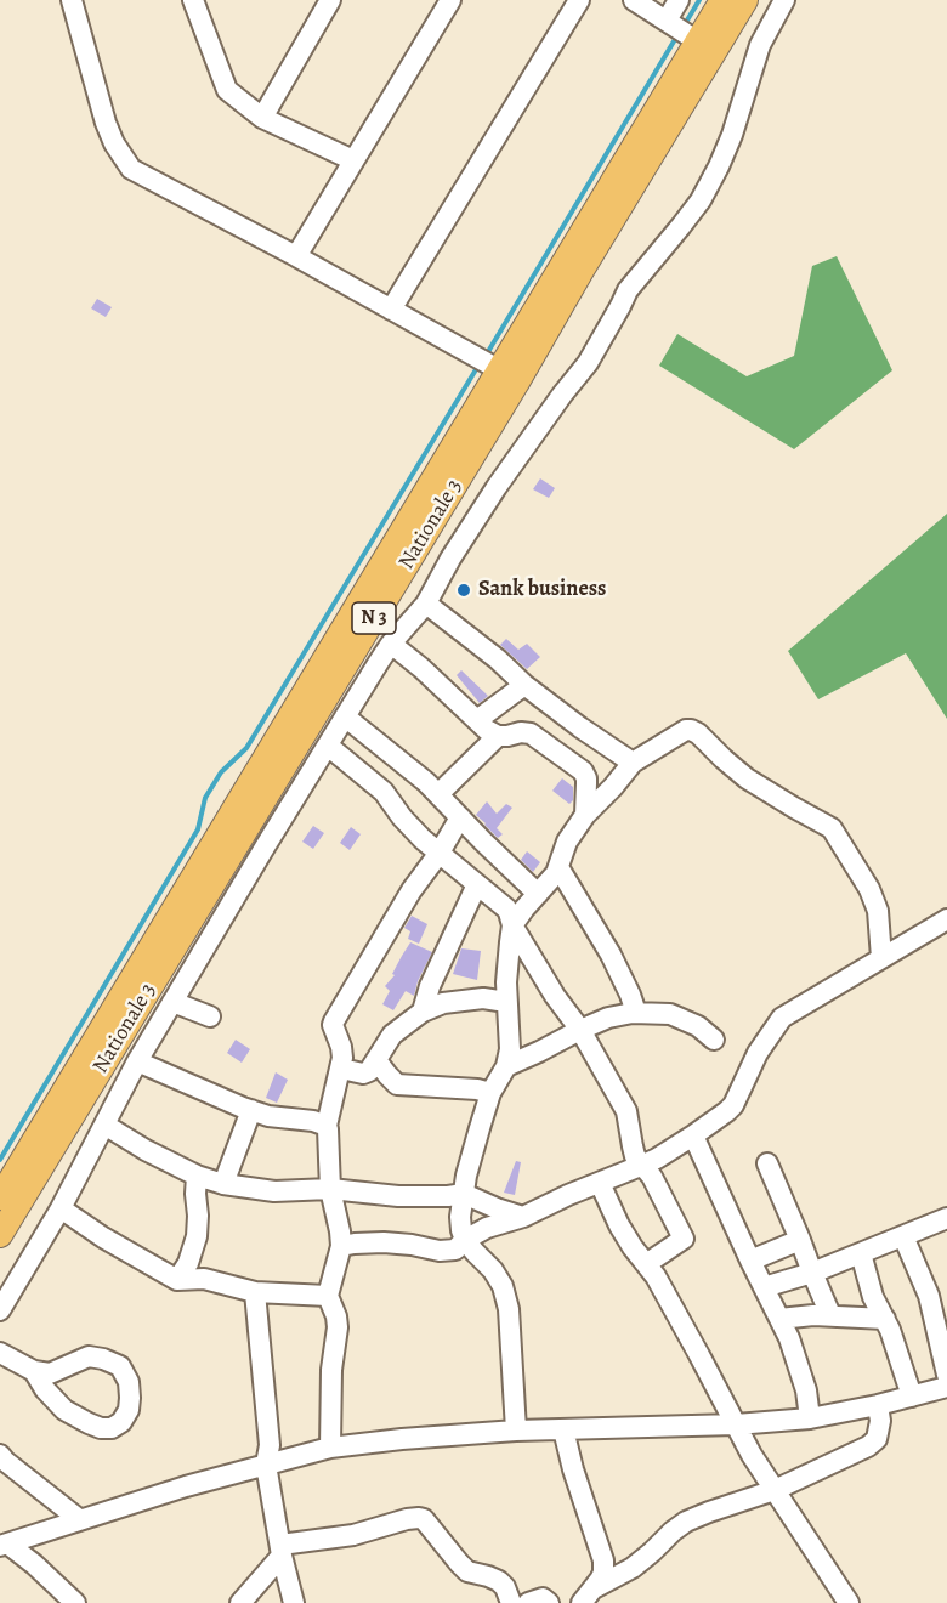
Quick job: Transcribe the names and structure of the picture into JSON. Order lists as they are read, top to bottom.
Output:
{
  "streets": {
    "main road": ["Nationale 3", "N 3"]
  },
  "places": ["Sank business"]
}
